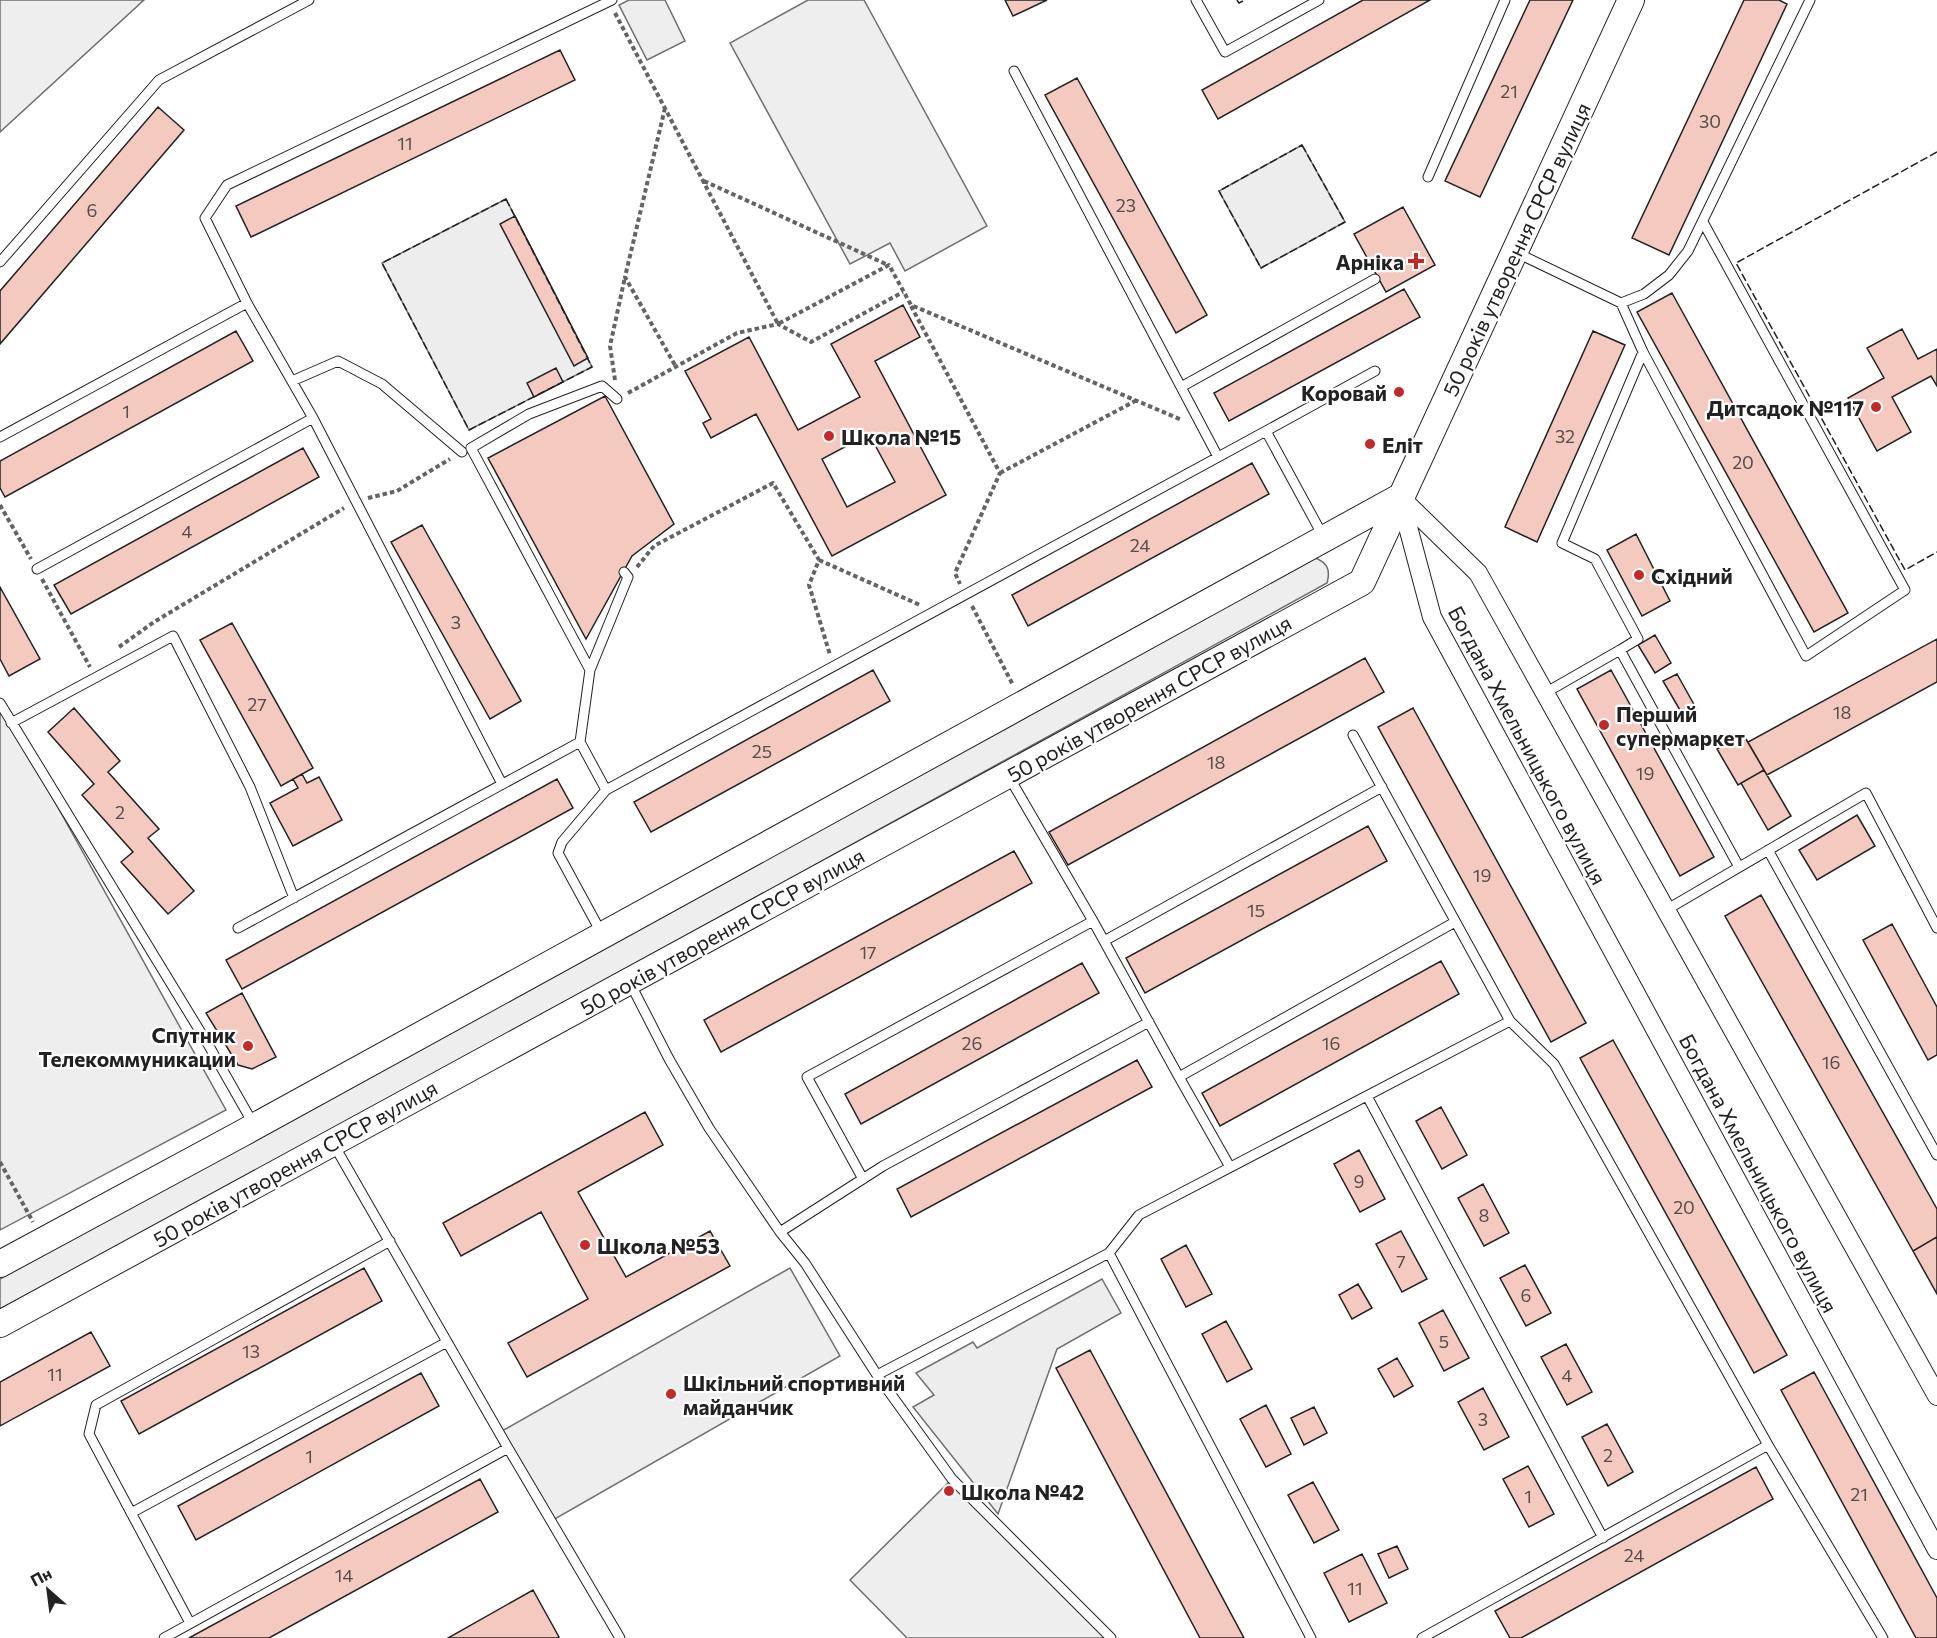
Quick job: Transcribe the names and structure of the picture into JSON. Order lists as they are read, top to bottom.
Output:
{
  "streets": {
    "main road": ["50 років утворення СРСР вулиця"],
    "street": ["Богдана Хмельницького вулиця"]
  },
  "crossings": [
    ["50 років утворення СРСР вулиця", "Богдана Хмельницького вулиця"]
  ],
  "places": {
    "health": ["Арніка"],
    "other": [
      "Коровай",
      "Дитсадок №117",
      "Школа №15",
      "Еліт",
      "Східний",
      "Перший супермаркет",
      "Спутник Телекоммуникации",
      "Школа №53",
      "Шкільний спортивний майданчик",
      "Школа №42"
    ]
  },
  "house_numbers": [
    "21",
    "30",
    "11",
    "23",
    "6",
    "1",
    "32",
    "20",
    "4",
    "24",
    "3",
    "27",
    "18",
    "25",
    "18",
    "19",
    "2",
    "19",
    "15",
    "17",
    "26",
    "16",
    "16",
    "9",
    "20",
    "8",
    "7",
    "6",
    "5",
    "13",
    "11",
    "4",
    "3",
    "2",
    "1",
    "21",
    "1",
    "24",
    "14",
    "11"
  ],
  "north": "top left"
}
